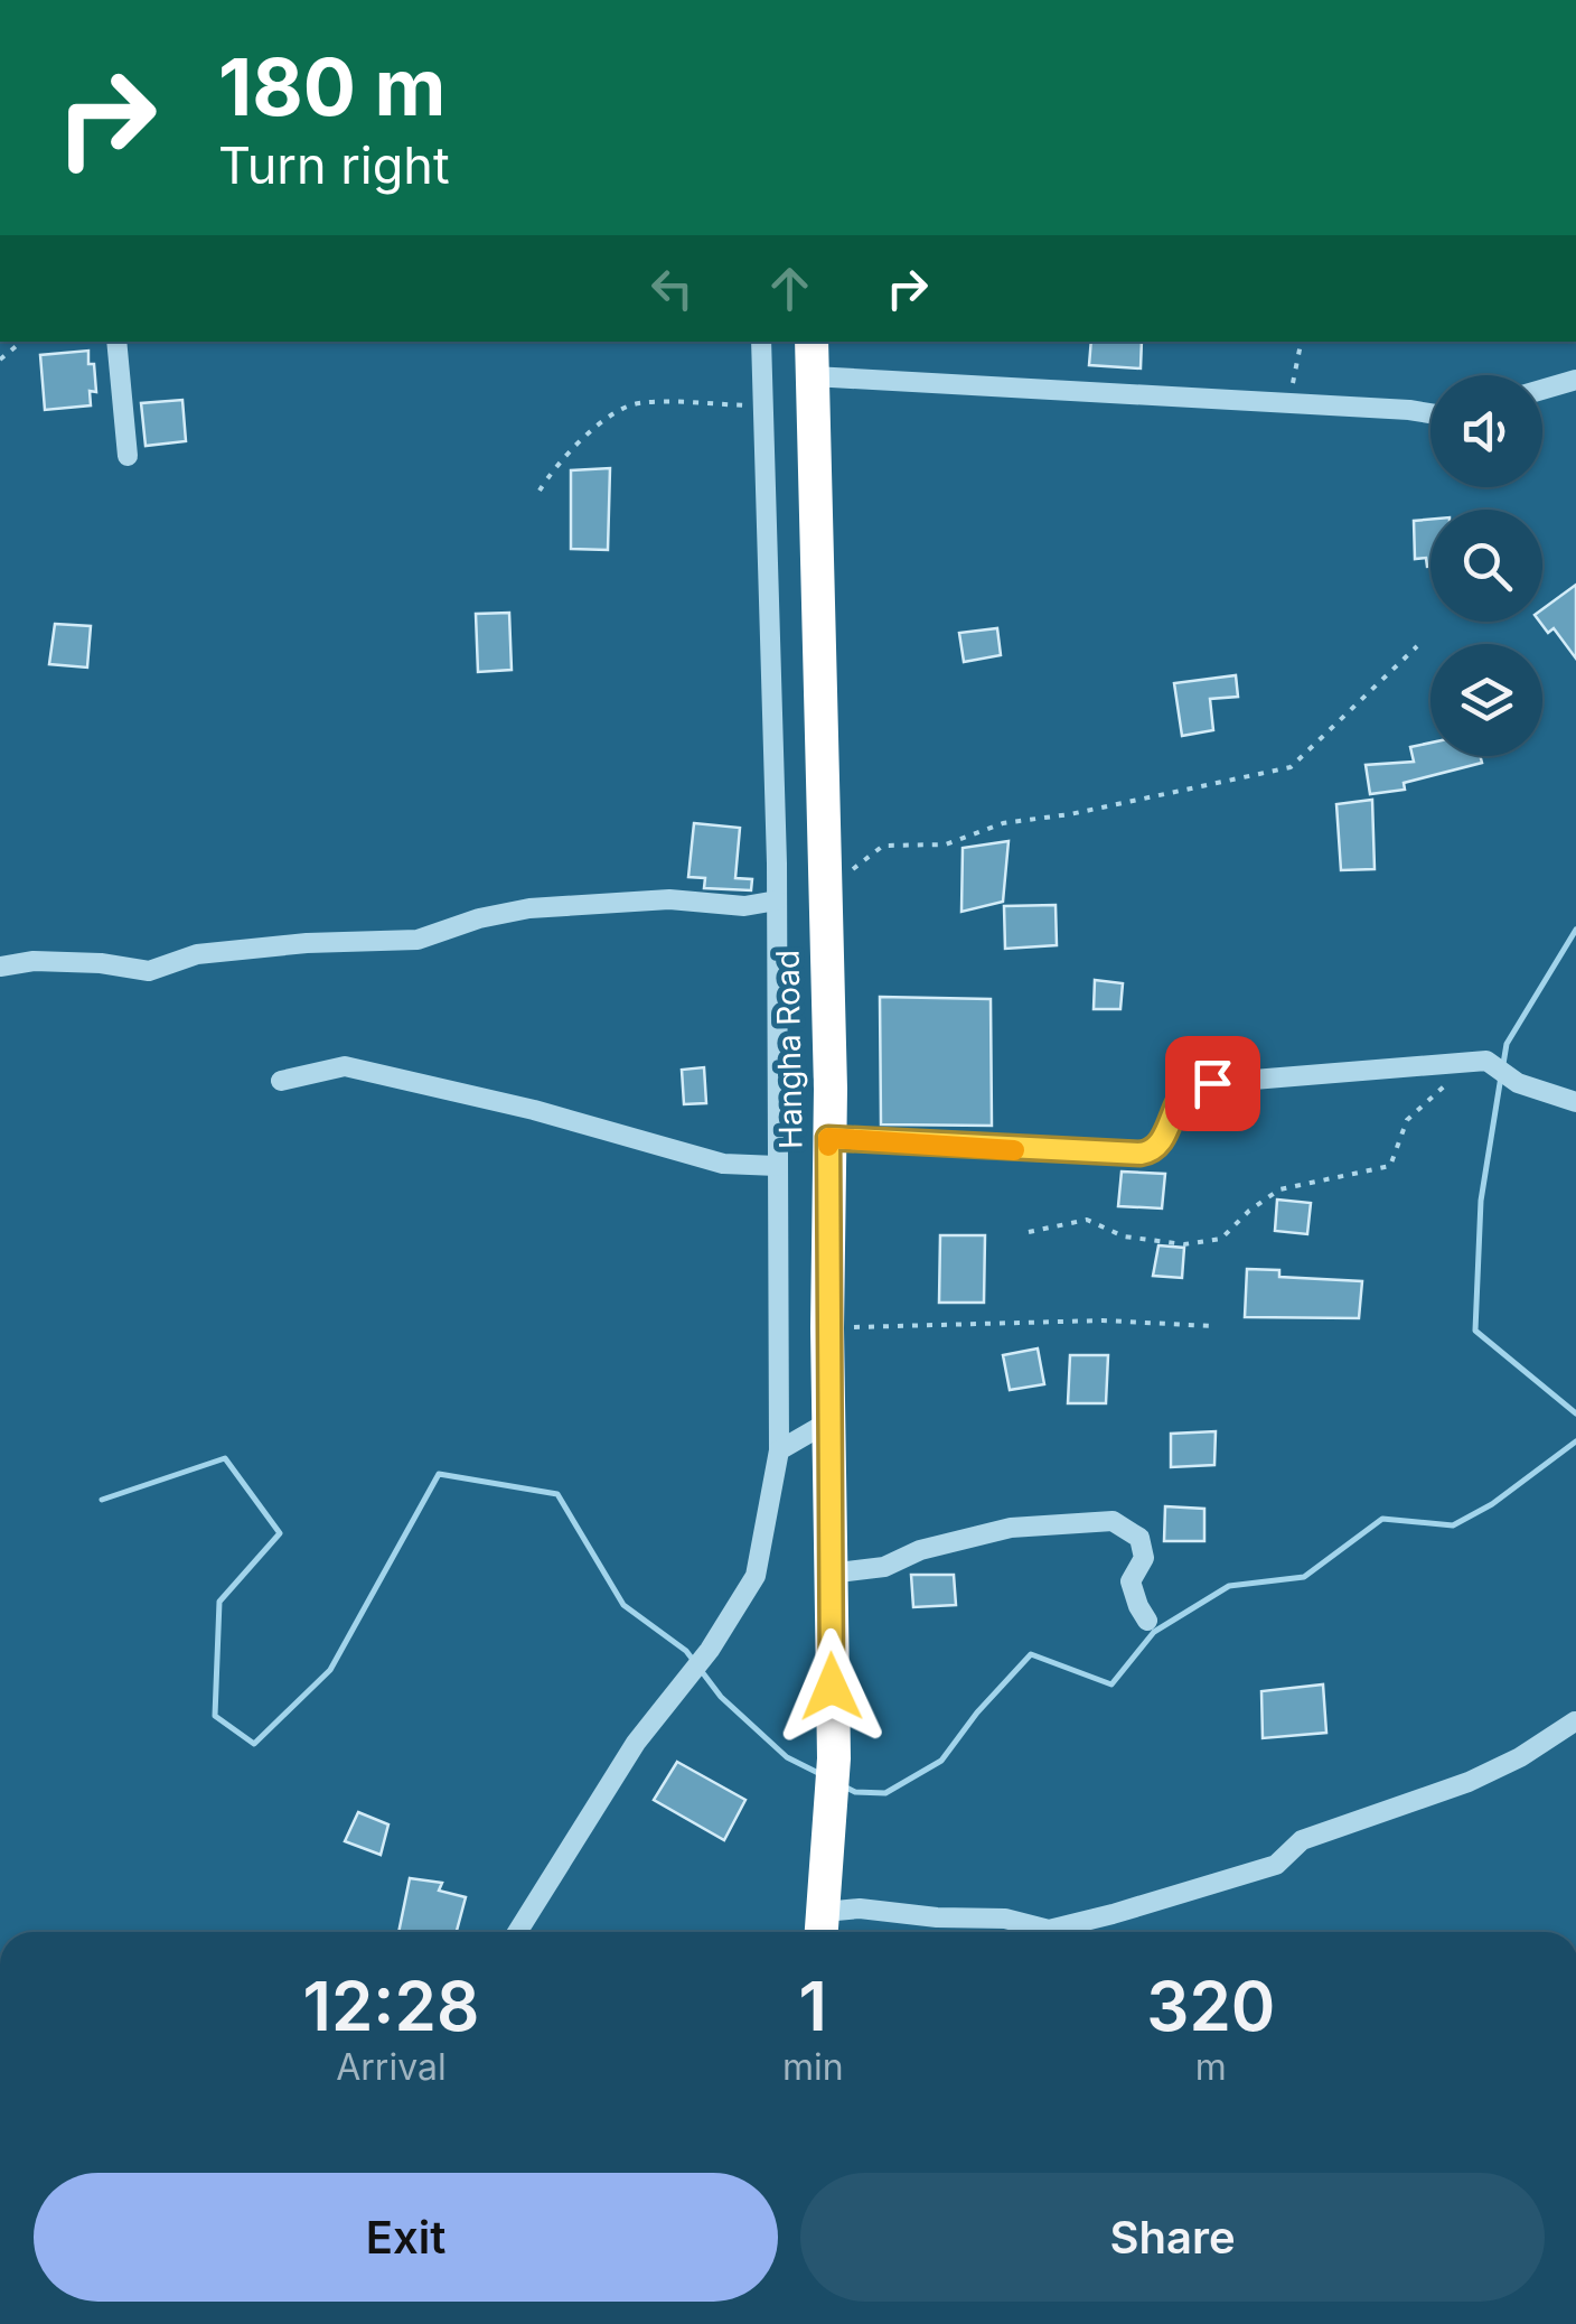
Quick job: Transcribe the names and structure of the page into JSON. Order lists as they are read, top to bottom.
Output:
{
  "streets": {
    "highway": ["Hangha Road"]
  },
  "page": {
    "turn": ["180 m", "Turn right"],
    "eta": [
      "12:28",
      "Arrival",
      "1",
      "min",
      "320",
      "m"
    ],
    "buttons": ["Exit", "Share"]
  }
}
